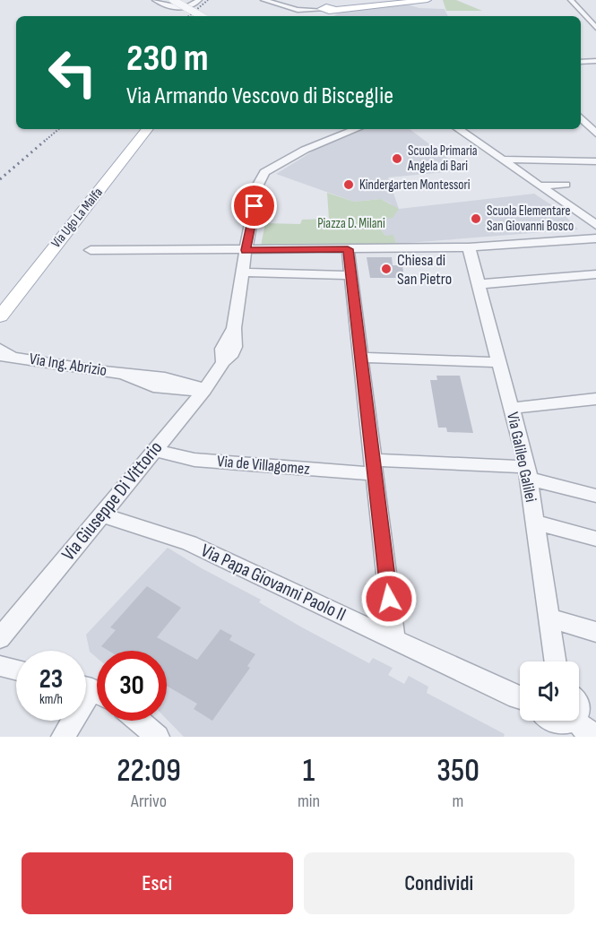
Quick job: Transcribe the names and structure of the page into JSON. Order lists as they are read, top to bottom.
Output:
{
  "streets": {
    "main road": ["Via Ugo La Malfa"],
    "street": [
      "Via Ing. Abrizio",
      "Via Galileo Galilei",
      "Via de Villagomez",
      "Via Giuseppe Di Vittorio",
      "Via Papa Giovanni Paolo II"
    ]
  },
  "crossings": [
    ["Via Ing. Abrizio", "Via Giuseppe Di Vittorio"],
    ["Via Galileo Galilei", "Via de Villagomez"],
    ["Via de Villagomez", "Via Giuseppe Di Vittorio"],
    ["Via Giuseppe Di Vittorio", "Via Papa Giovanni Paolo II"]
  ],
  "parks": ["Piazza D. Milani"],
  "places": [
    "Scuola Primaria Angela di Bari",
    "Kindergarten Montessori",
    "Scuola Elementare San Giovanni Bosco",
    "Chiesa di San Pietro"
  ],
  "page": {
    "turn": ["230 m", "Via Armando Vescovo di Bisceglie"],
    "speed": "23 km/h",
    "limit": "30",
    "eta": [
      "22:09",
      "Arrivo",
      "1",
      "min",
      "350",
      "m"
    ],
    "buttons": ["Esci", "Condividi"]
  }
}
